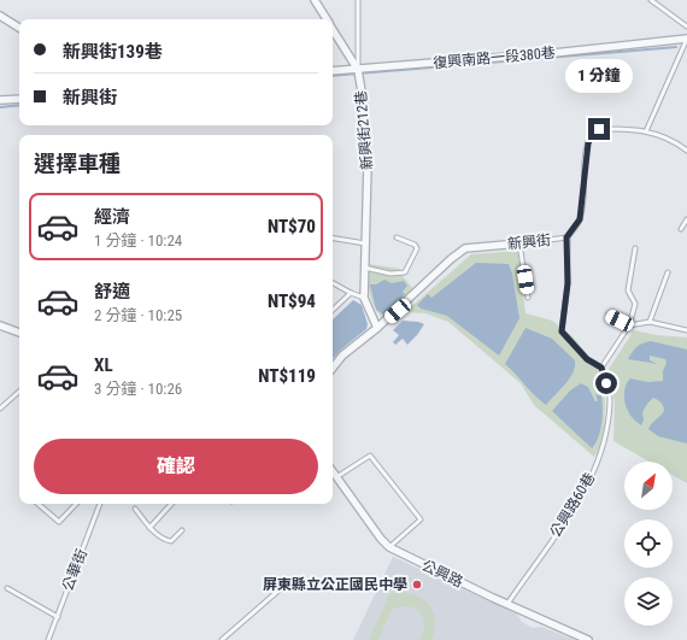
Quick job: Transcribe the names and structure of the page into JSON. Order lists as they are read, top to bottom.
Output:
{
  "streets": {
    "street": [
      "復興南路一段380巷",
      "新興街212巷",
      "新興街",
      "公興路"
    ],
    "lane": ["公興路60巷", "公華街"]
  },
  "crossings": [
    ["復興南路一段380巷", "新興街212巷"],
    ["新興街212巷", "新興街"],
    ["公興路60巷", "公興路"]
  ],
  "places": ["屏東縣立公正國民中學"],
  "north": "top right",
  "page": {
    "banner": ["新興街139巷", "新興街"],
    "bubble": "1 分鐘",
    "heading": "選擇車種",
    "list": [
      {
        "name": "經濟",
        "note": "1 分鐘 · 10:24",
        "value": "NT$70"
      },
      {
        "name": "舒適",
        "note": "2 分鐘 · 10:25",
        "value": "NT$94"
      },
      {
        "name": "XL",
        "note": "3 分鐘 · 10:26",
        "value": "NT$119"
      }
    ],
    "buttons": "確認"
  }
}
